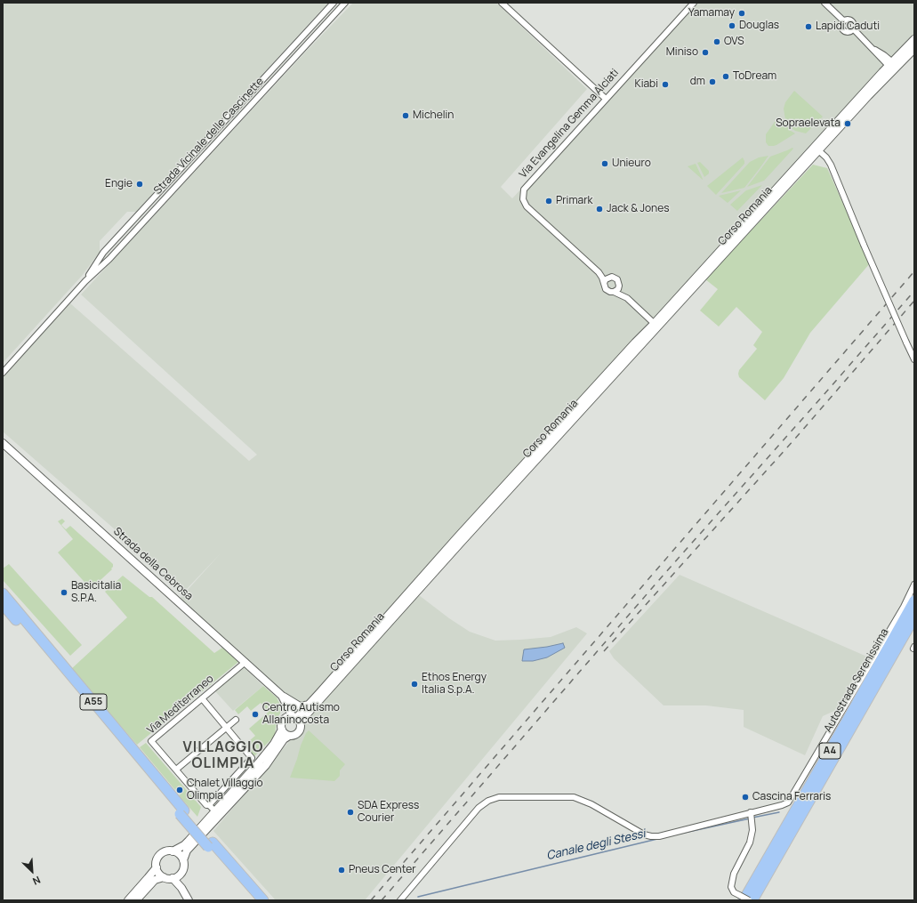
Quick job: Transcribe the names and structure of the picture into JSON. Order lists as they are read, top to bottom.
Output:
{
  "streets": {
    "highway": ["Autostrada Serenissima", "A55", "A4"],
    "main road": ["Corso Romania", "Strada della Cebrosa"],
    "street": ["Via Evangelina Gemma Alciati", "Strada Vicinale delle Cascinette", "Via Mediterraneo"]
  },
  "crossings": [
    ["Corso Romania", "Strada della Cebrosa"],
    ["Strada della Cebrosa", "Via Mediterraneo"]
  ],
  "districts": ["VILLAGGIO OLIMPIA"],
  "water": ["Canale degli Stessi"],
  "places": [
    "Yamamay",
    "Douglas",
    "Lapidi Caduti",
    "OVS",
    "Miniso",
    "ToDream",
    "dm",
    "Kiabi",
    "Michelin",
    "Sopraelevata",
    "Unieuro",
    "Engie",
    "Primark",
    "Jack & Jones",
    "Basicitalia S.P.A.",
    "Ethos Energy Italia S.p.A.",
    "Centro Autismo Allaninocosta",
    "Chalet Villaggio Olimpia",
    "Cascina Ferraris",
    "SDA Express Courier",
    "Pneus Center"
  ],
  "north": "bottom right"
}
